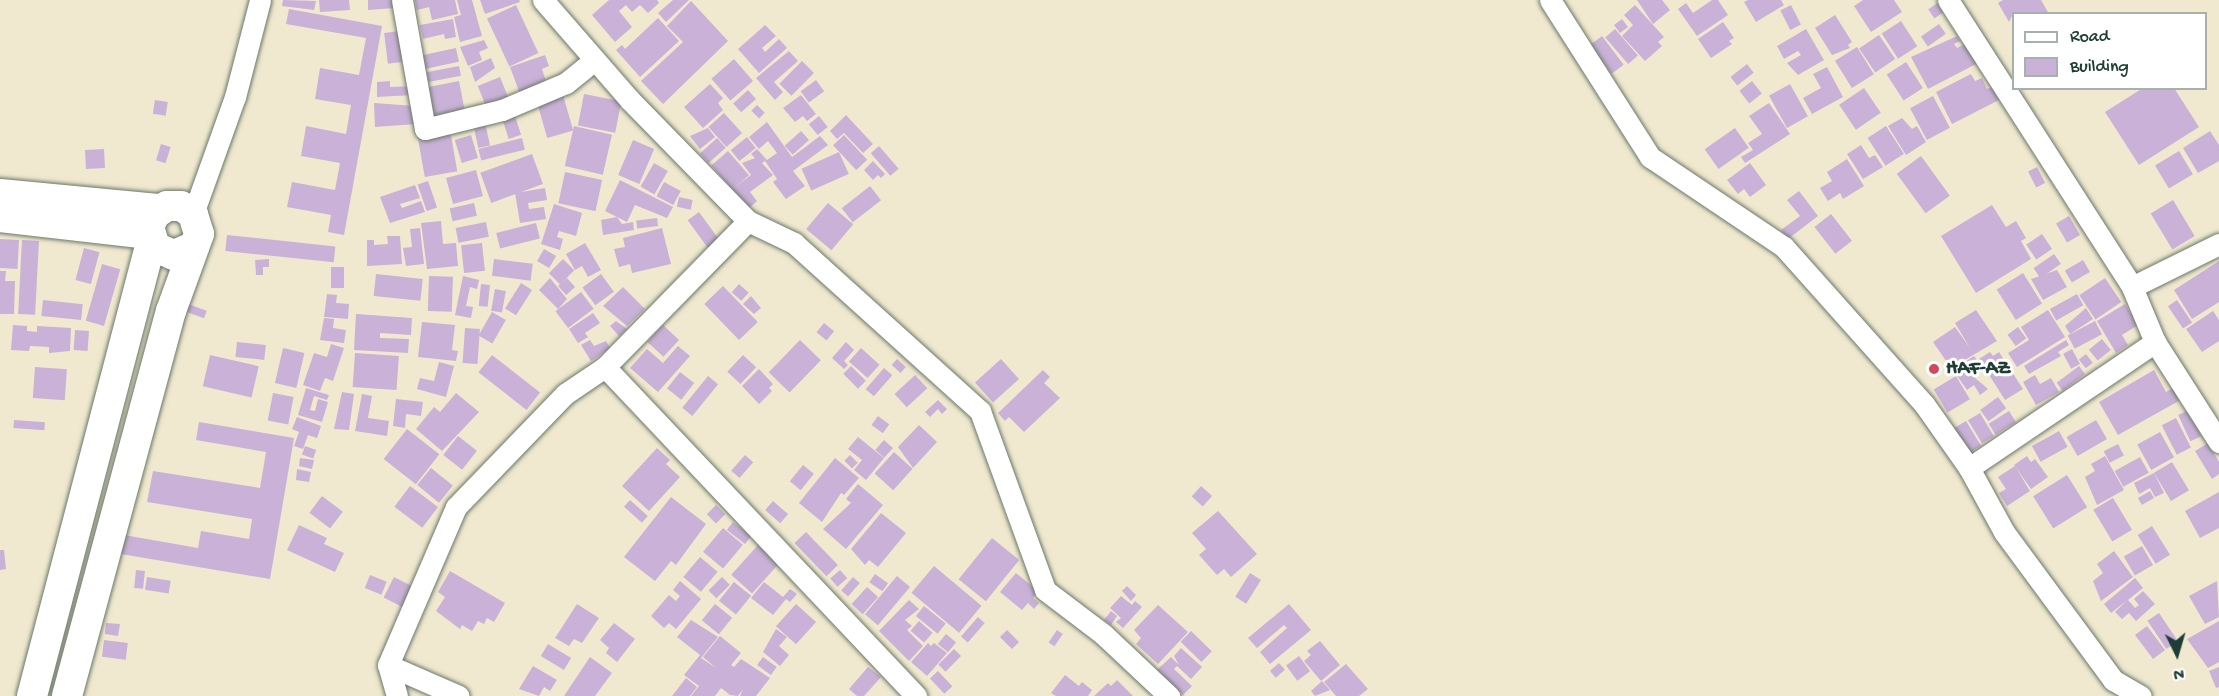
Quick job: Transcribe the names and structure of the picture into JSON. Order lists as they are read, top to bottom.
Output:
{
  "places": ["HAF-AZ"],
  "legend": ["Road", "Building"],
  "north": "bottom"
}
